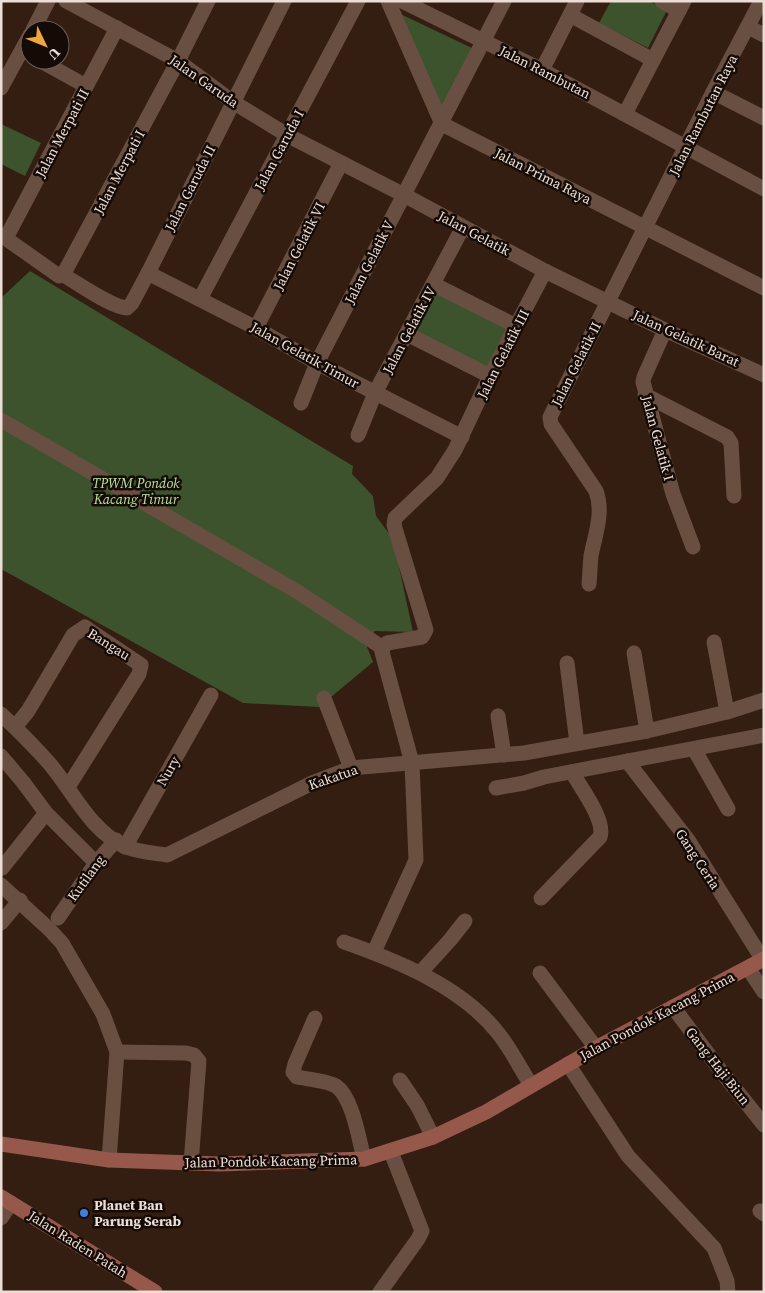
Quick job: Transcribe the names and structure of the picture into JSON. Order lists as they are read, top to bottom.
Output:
{
  "streets": {
    "street": [
      "Jalan Rambutan",
      "Jalan Garuda",
      "Jalan Rambutan Raya",
      "Jalan Merpati II",
      "Jalan Garuda I",
      "Jalan Merpati I",
      "Jalan Prima Raya",
      "Jalan Garuda II",
      "Jalan Gelatik",
      "Jalan Gelatik VI",
      "Jalan Gelatik V",
      "Jalan Gelatik IV",
      "Jalan Gelatik Barat",
      "Jalan Gelatik III",
      "Jalan Gelatik Timur",
      "Jalan Gelatik II",
      "Jalan Gelatik I",
      "Bangau",
      "Nury",
      "Kakatua",
      "Gang Ceria",
      "Kutilang",
      "Jalan Pondok Kacang Prima",
      "Gang Haji Biun",
      "Jalan Raden Patah"
    ]
  },
  "crossings": [
    ["Jalan Rambutan", "Jalan Rambutan Raya"],
    ["Jalan Rambutan", "Jalan Gelatik V"],
    ["Jalan Garuda", "Jalan Merpati II"],
    ["Jalan Garuda", "Jalan Garuda I"],
    ["Jalan Garuda", "Jalan Merpati I"],
    ["Jalan Garuda", "Jalan Garuda II"],
    ["Jalan Garuda", "Jalan Gelatik"],
    ["Jalan Garuda", "Jalan Gelatik VI"],
    ["Jalan Rambutan Raya", "Jalan Prima Raya"],
    ["Jalan Rambutan Raya", "Jalan Gelatik II"],
    ["Jalan Garuda I", "Jalan Gelatik Timur"],
    ["Jalan Merpati I", "Jalan Garuda II"],
    ["Jalan Prima Raya", "Jalan Gelatik V"],
    ["Jalan Prima Raya", "Jalan Gelatik II"],
    ["Jalan Garuda II", "Jalan Gelatik Timur"],
    ["Jalan Gelatik", "Jalan Gelatik VI"],
    ["Jalan Gelatik", "Jalan Gelatik V"],
    ["Jalan Gelatik", "Jalan Gelatik IV"],
    ["Jalan Gelatik", "Jalan Gelatik Barat"],
    ["Jalan Gelatik", "Jalan Gelatik III"],
    ["Jalan Gelatik", "Jalan Gelatik II"],
    ["Jalan Gelatik VI", "Jalan Gelatik Timur"],
    ["Jalan Gelatik V", "Jalan Gelatik Timur"],
    ["Jalan Gelatik IV", "Jalan Gelatik Timur"],
    ["Jalan Gelatik Barat", "Jalan Gelatik II"],
    ["Jalan Gelatik Barat", "Jalan Gelatik I"],
    ["Jalan Gelatik III", "Jalan Gelatik Timur"],
    ["Bangau", "Kakatua"],
    ["Nury", "Kakatua"],
    ["Nury", "Kutilang"],
    ["Kakatua", "Kutilang"],
    ["Gang Ceria", "Jalan Pondok Kacang Prima"],
    ["Jalan Pondok Kacang Prima", "Gang Haji Biun"]
  ],
  "parks": ["TPWM Pondok Kacang Timur"],
  "places": ["Planet Ban Parung Serab"],
  "north": "bottom right"
}
